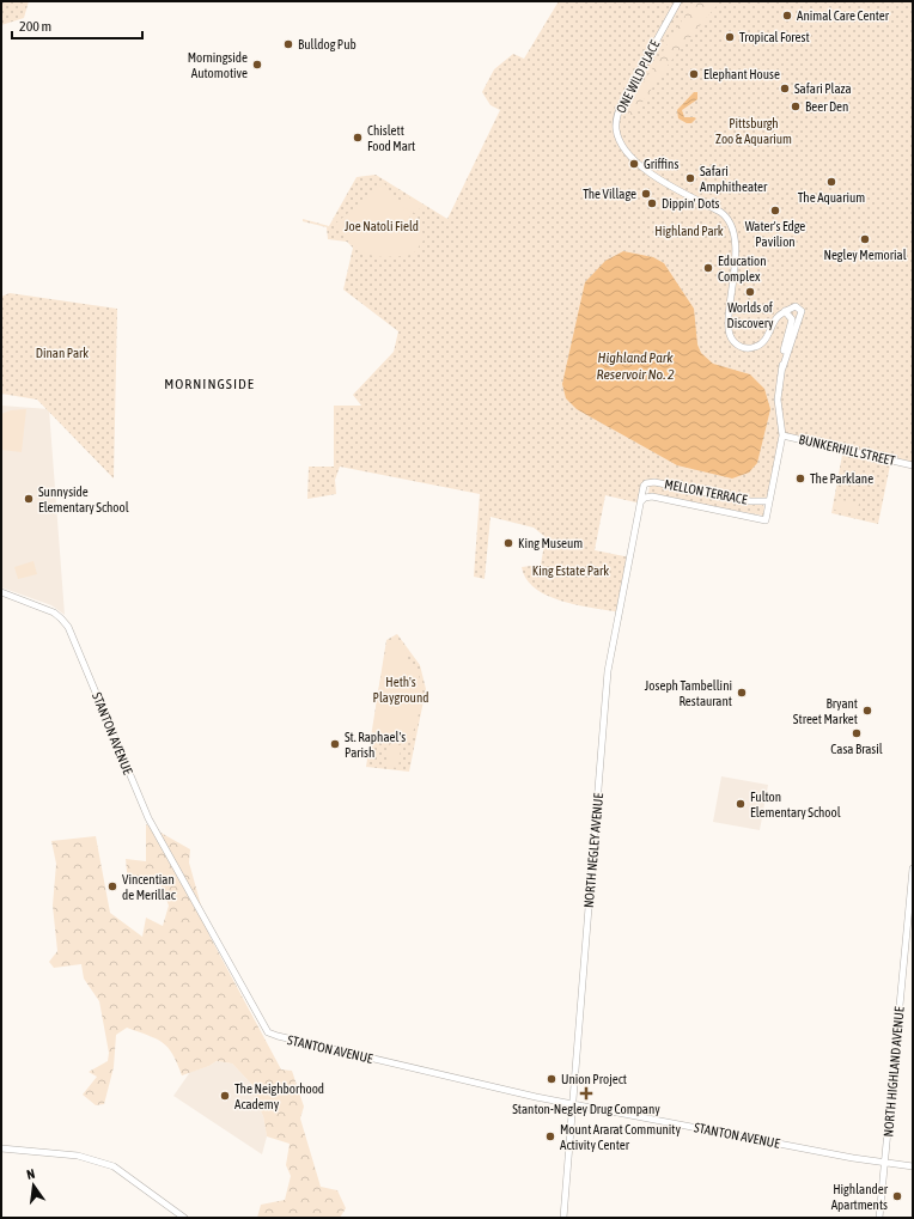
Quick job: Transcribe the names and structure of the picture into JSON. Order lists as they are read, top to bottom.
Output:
{
  "streets": {
    "main road": [
      "ONE WILD PLACE",
      "BUNKERHILL STREET",
      "MELLON TERRACE",
      "STANTON AVENUE",
      "NORTH NEGLEY AVENUE",
      "NORTH HIGHLAND AVENUE"
    ]
  },
  "crossings": [
    ["ONE WILD PLACE", "BUNKERHILL STREET"],
    ["ONE WILD PLACE", "MELLON TERRACE"],
    ["MELLON TERRACE", "NORTH NEGLEY AVENUE"],
    ["STANTON AVENUE", "NORTH NEGLEY AVENUE"],
    ["STANTON AVENUE", "NORTH HIGHLAND AVENUE"]
  ],
  "districts": ["MORNINGSIDE"],
  "water": ["Highland Park Reservoir No. 2"],
  "parks": [
    "Pittsburgh Zoo & Aquarium",
    "Joe Natoli Field",
    "Highland Park",
    "Dinan Park",
    "King Estate Park",
    "Heth's Playground"
  ],
  "places": {
    "other": [
      "Animal Care Center",
      "Tropical Forest",
      "Bulldog Pub",
      "Morningside Automotive",
      "Elephant House",
      "Safari Plaza",
      "Beer Den",
      "Chislett Food Mart",
      "Griffins",
      "Safari Amphitheater",
      "The Aquarium",
      "The Village",
      "Dippin' Dots",
      "Water's Edge Pavilion",
      "Negley Memorial",
      "Education Complex",
      "Worlds of Discovery",
      "The Parklane",
      "Sunnyside Elementary School",
      "King Museum",
      "Joseph Tambellini Restaurant",
      "Bryant Street Market",
      "Casa Brasil",
      "St. Raphael's Parish",
      "Fulton Elementary School",
      "Vincentian de Merillac",
      "Union Project",
      "The Neighborhood Academy",
      "Mount Ararat Community Activity Center",
      "Highlander Apartments"
    ],
    "health": ["Stanton-Negley Drug Company"]
  },
  "scale_bar": "200 m",
  "north": "top"
}
